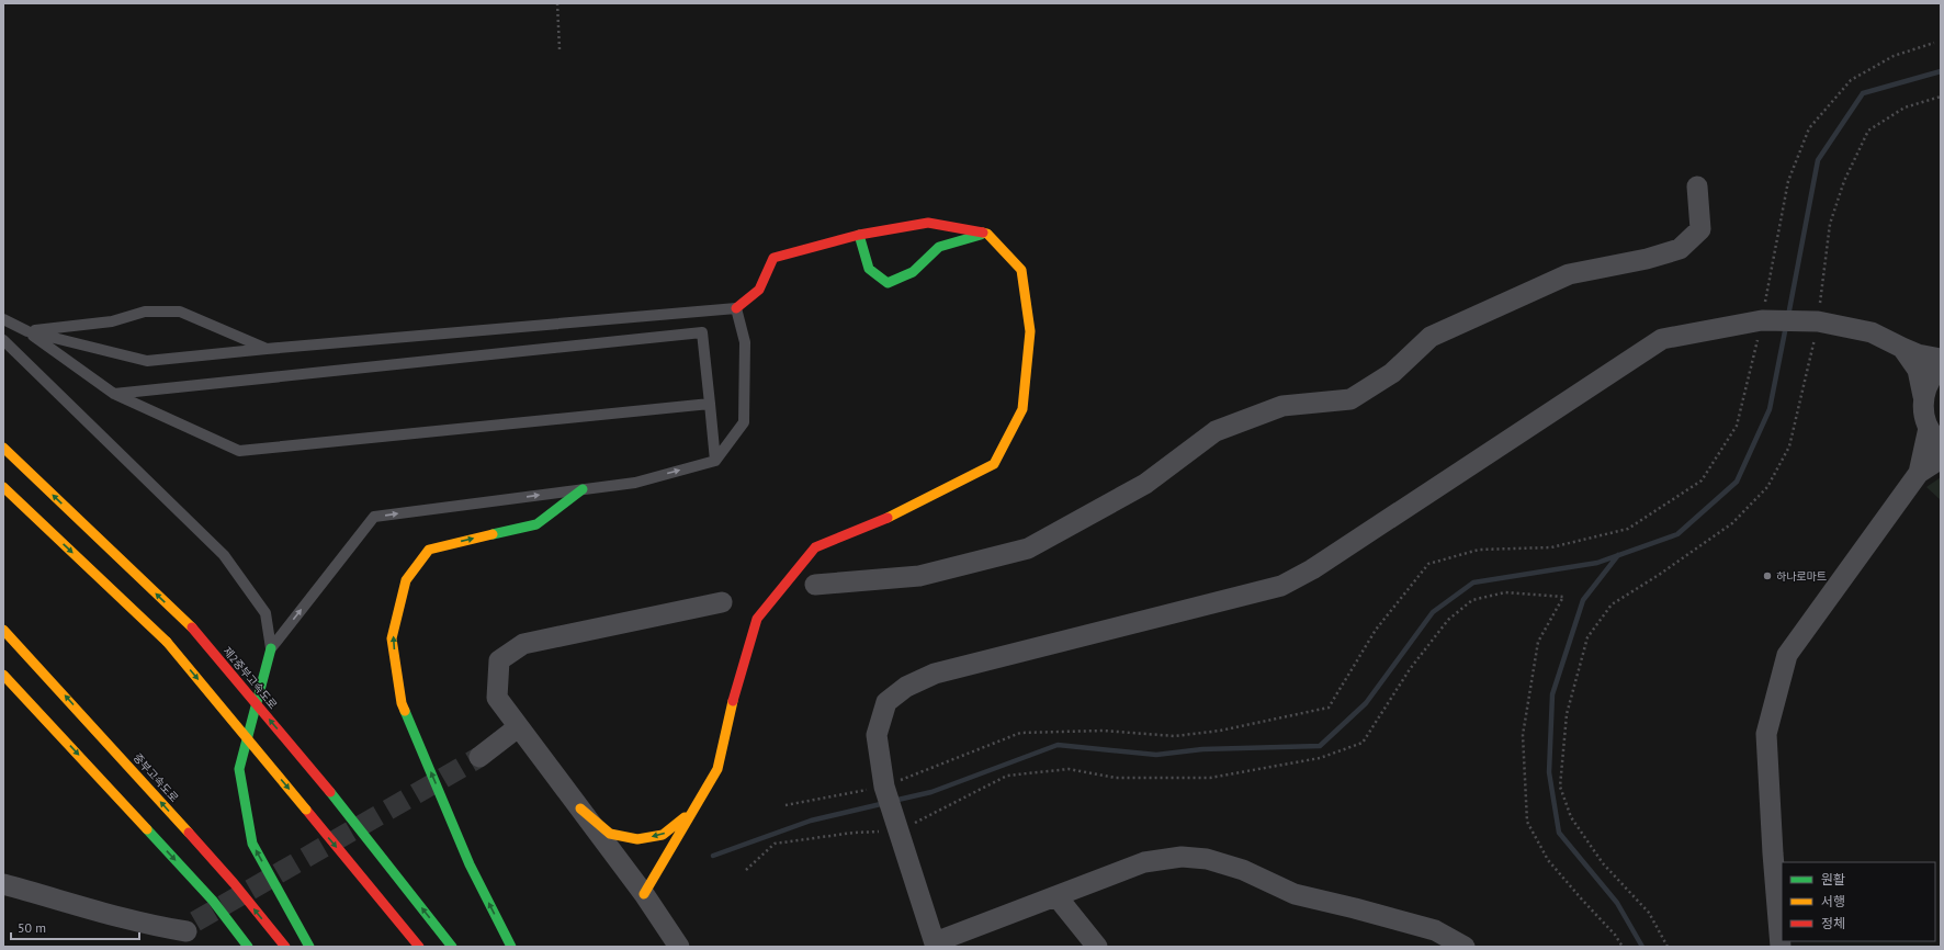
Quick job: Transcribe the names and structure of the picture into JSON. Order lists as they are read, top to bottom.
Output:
{
  "streets": {
    "highway": ["제2중부고속도로", "중부고속도로"]
  },
  "places": ["하나로마트"],
  "legend": ["원활", "서행", "정체"],
  "scale_bar": "50 m"
}
